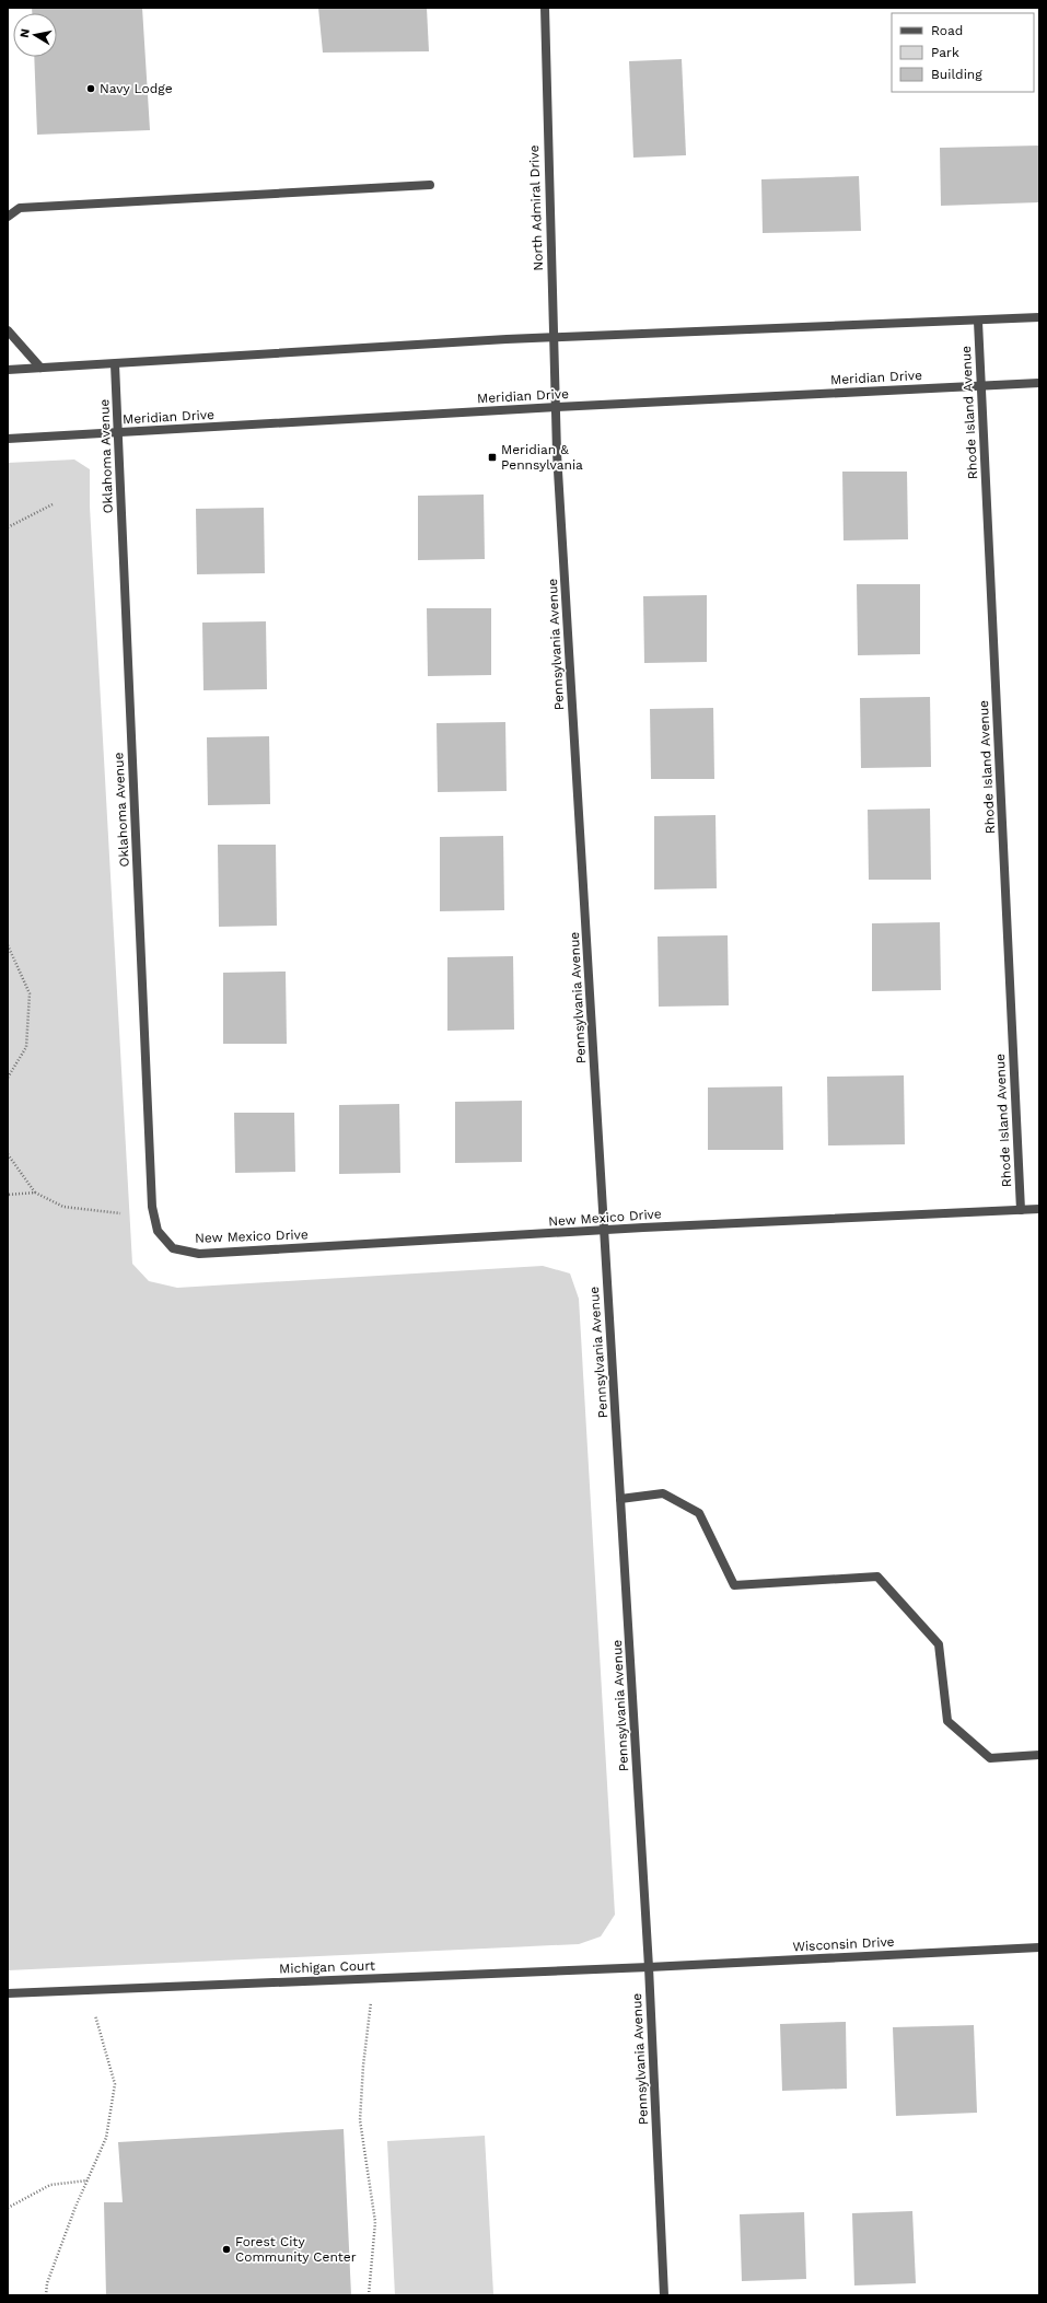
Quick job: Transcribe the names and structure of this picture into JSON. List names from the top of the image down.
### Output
{
  "streets": {
    "street": [
      "North Admiral Drive",
      "Meridian Drive",
      "Rhode Island Avenue",
      "Oklahoma Avenue",
      "Pennsylvania Avenue",
      "New Mexico Drive",
      "Wisconsin Drive",
      "Michigan Court"
    ]
  },
  "crossings": [
    ["North Admiral Drive", "Meridian Drive"],
    ["North Admiral Drive", "Pennsylvania Avenue"],
    ["Meridian Drive", "Rhode Island Avenue"],
    ["Meridian Drive", "Oklahoma Avenue"],
    ["Meridian Drive", "Pennsylvania Avenue"],
    ["Rhode Island Avenue", "New Mexico Drive"],
    ["Oklahoma Avenue", "New Mexico Drive"],
    ["Pennsylvania Avenue", "New Mexico Drive"],
    ["Pennsylvania Avenue", "Wisconsin Drive"],
    ["Pennsylvania Avenue", "Michigan Court"],
    ["Wisconsin Drive", "Michigan Court"]
  ],
  "places": {
    "other": ["Navy Lodge", "Forest City Community Center"],
    "transit": ["Meridian & Pennsylvania"]
  },
  "legend": ["Road", "Park", "Building"],
  "north": "left"
}
